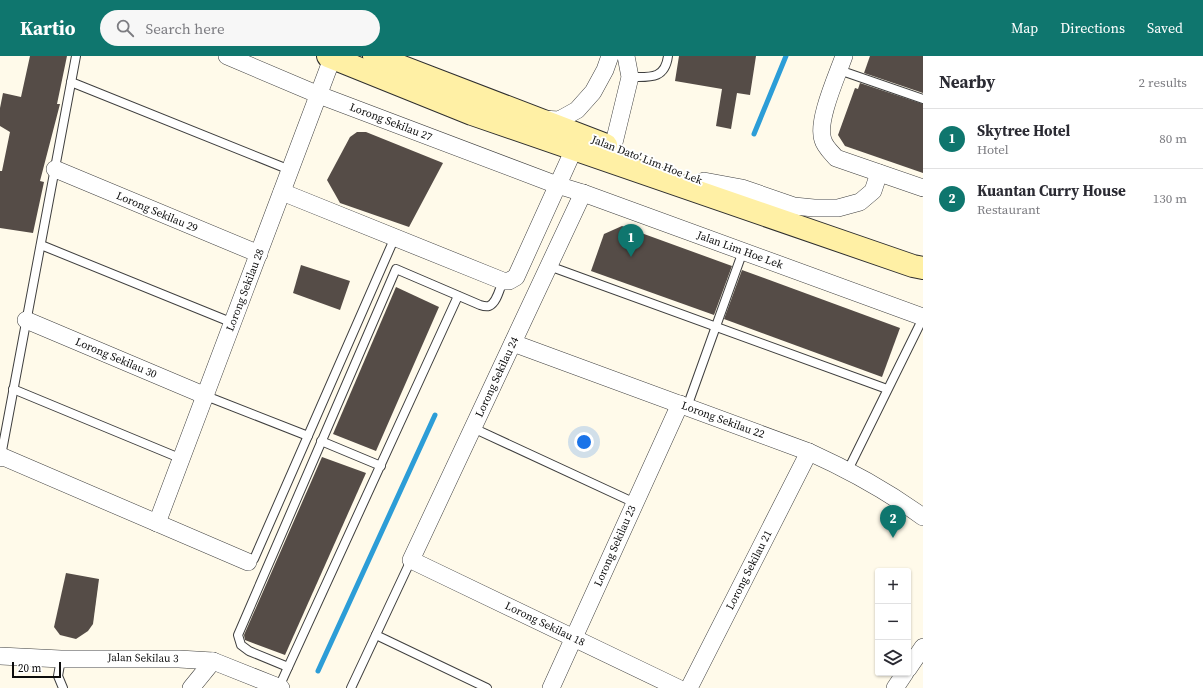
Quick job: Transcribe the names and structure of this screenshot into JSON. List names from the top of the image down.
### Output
{
  "streets": {
    "street": [
      "Lorong Sekilau 27",
      "Jalan Dato' Lim Hoe Lek",
      "Lorong Sekilau 29",
      "Jalan Lim Hoe Lek",
      "Lorong Sekilau 28",
      "Lorong Sekilau 30",
      "Lorong Sekilau 24",
      "Lorong Sekilau 22",
      "Lorong Sekilau 23",
      "Lorong Sekilau 21",
      "Lorong Sekilau 18",
      "Jalan Sekilau 3"
    ]
  },
  "crossings": [
    ["Lorong Sekilau 27", "Jalan Lim Hoe Lek"],
    ["Lorong Sekilau 27", "Lorong Sekilau 28"],
    ["Lorong Sekilau 29", "Lorong Sekilau 28"],
    ["Jalan Lim Hoe Lek", "Lorong Sekilau 24"],
    ["Lorong Sekilau 28", "Lorong Sekilau 30"],
    ["Lorong Sekilau 24", "Lorong Sekilau 22"],
    ["Lorong Sekilau 24", "Lorong Sekilau 18"],
    ["Lorong Sekilau 22", "Lorong Sekilau 23"],
    ["Lorong Sekilau 22", "Lorong Sekilau 21"],
    ["Lorong Sekilau 23", "Lorong Sekilau 18"]
  ],
  "scale_bar": "20 m",
  "page": {
    "header": "Kartio",
    "search": "Search here",
    "nav": ["Map", "Directions", "Saved"],
    "heading": ["Nearby", "2 results"],
    "list": [
      {
        "mark": "1",
        "name": "Skytree Hotel",
        "note": "Hotel",
        "value": "80 m"
      },
      {
        "mark": "2",
        "name": "Kuantan Curry House",
        "note": "Restaurant",
        "value": "130 m"
      }
    ],
    "pins": ["1", "2"],
    "map_buttons": ["+", "−"],
    "scale": "20 m"
  }
}
